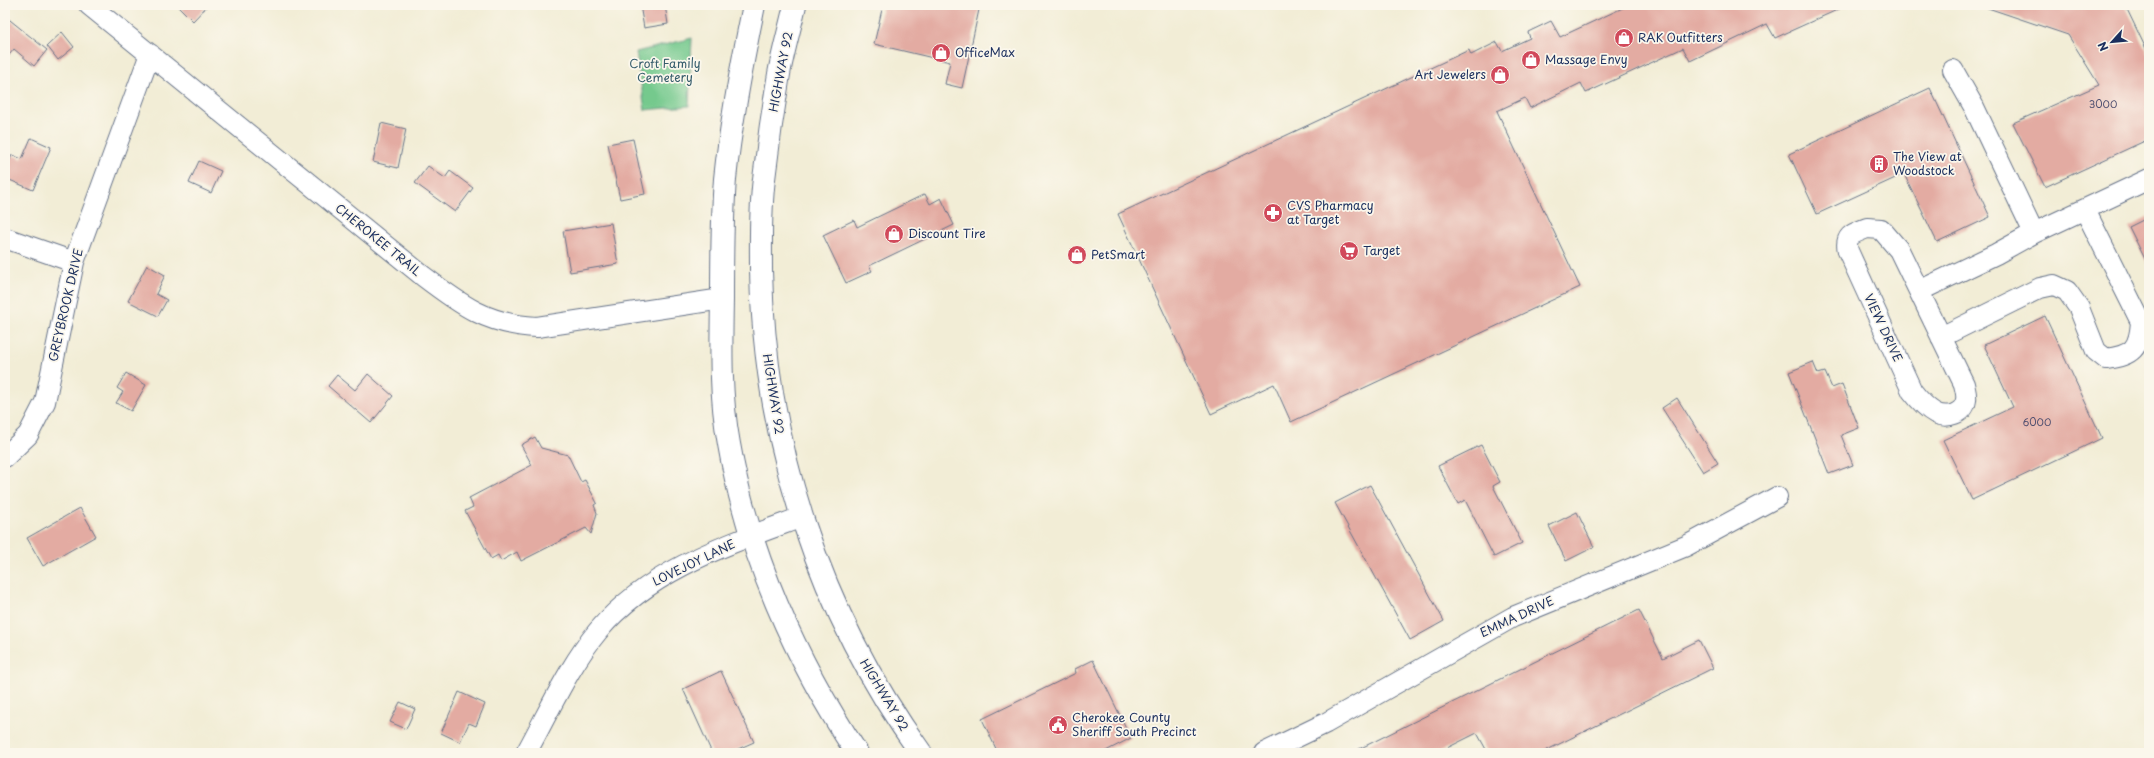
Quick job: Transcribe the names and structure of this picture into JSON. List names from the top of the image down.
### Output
{
  "streets": {
    "main road": ["HIGHWAY 92"],
    "street": [
      "CHEROKEE TRAIL",
      "GREYBROOK DRIVE",
      "VIEW DRIVE",
      "LOVEJOY LANE",
      "EMMA DRIVE"
    ]
  },
  "crossings": [
    ["HIGHWAY 92", "LOVEJOY LANE"],
    ["CHEROKEE TRAIL", "GREYBROOK DRIVE"]
  ],
  "parks": ["Croft Family Cemetery"],
  "places": {
    "shop": [
      "RAK Outfitters",
      "OfficeMax",
      "Massage Envy",
      "Art Jewelers",
      "Discount Tire",
      "PetSmart"
    ],
    "building": ["The View at Woodstock"],
    "pharmacy": ["CVS Pharmacy at Target"],
    "supermarket": ["Target"],
    "public building": ["Cherokee County Sheriff South Precinct"]
  },
  "house_numbers": ["3000", "6000"],
  "north": "bottom left"
}
